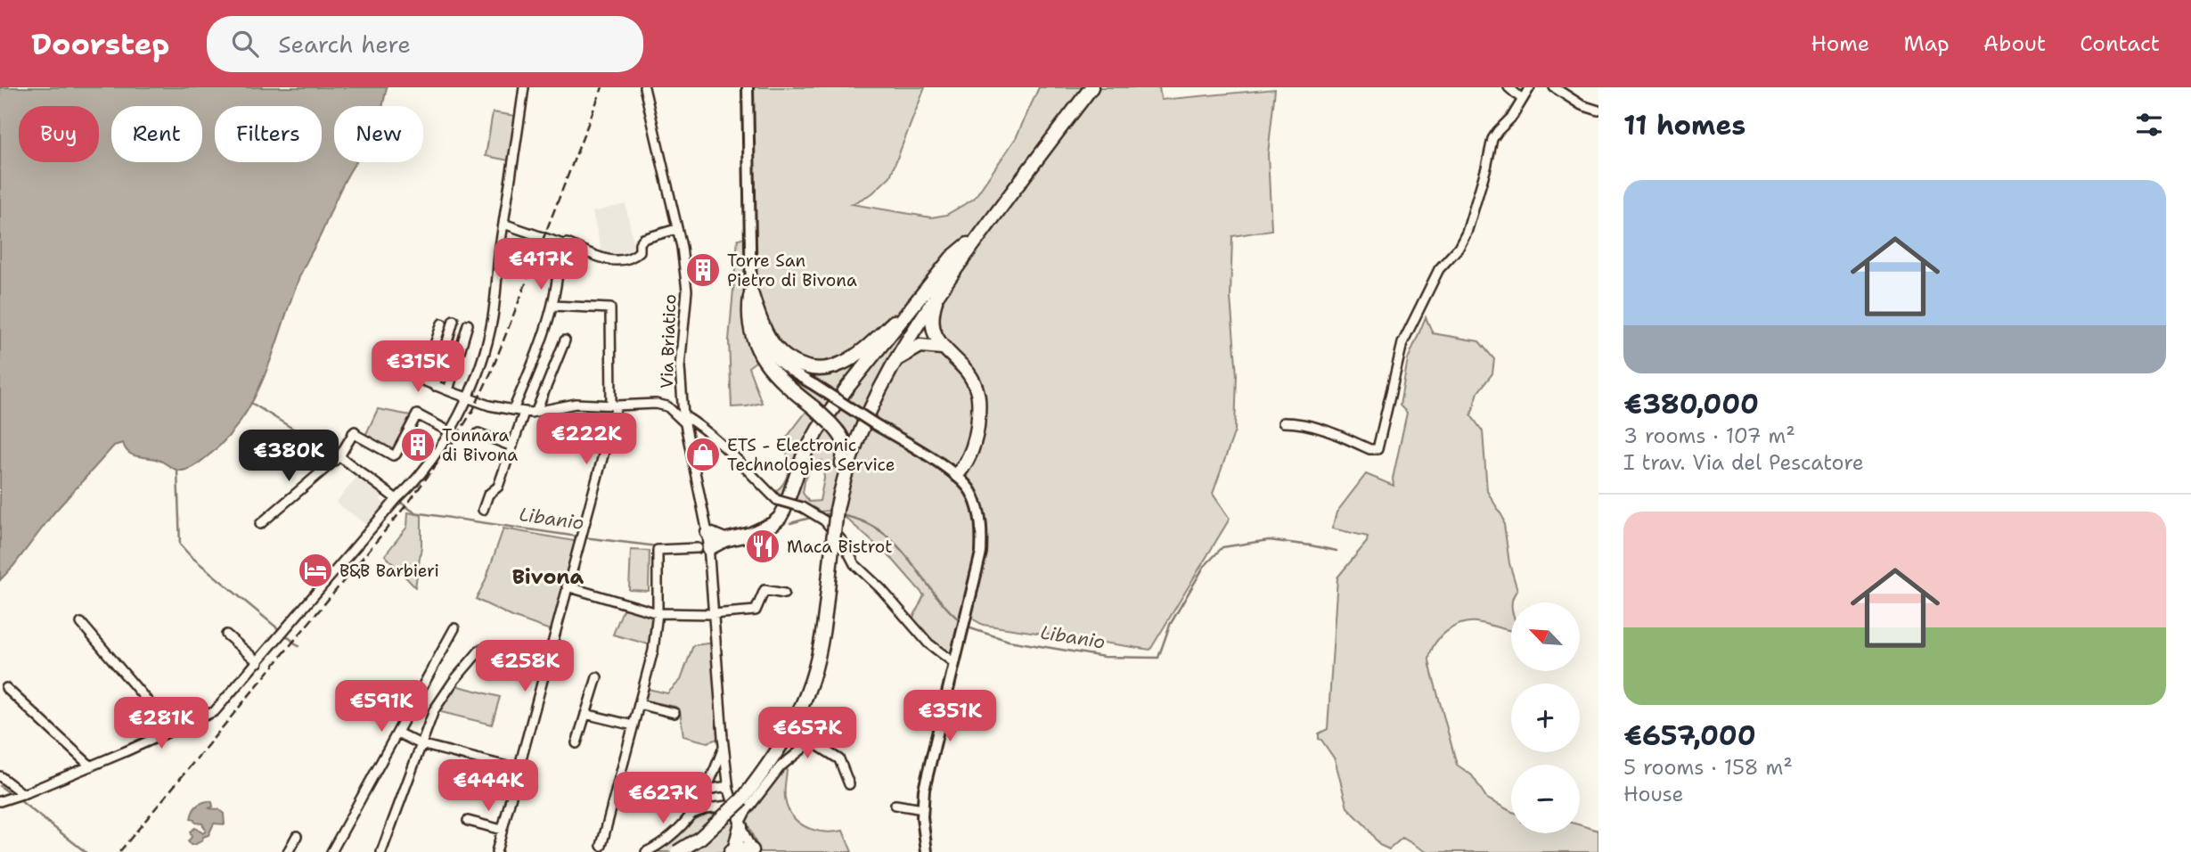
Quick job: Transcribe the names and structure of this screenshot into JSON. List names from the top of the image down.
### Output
{
  "streets": {
    "street": ["Via Briatico"]
  },
  "districts": ["Bivona"],
  "water": ["Libanio"],
  "places": {
    "building": ["Torre San Pietro di Bivona", "Tonnara di Bivona"],
    "shop": ["ETS - Electronic Technologies Service"],
    "restaurant": ["Maca Bistrot"],
    "hotel": ["B&B Barbieri"]
  },
  "north": "top left",
  "page": {
    "header": "Doorstep",
    "search": "Search here",
    "nav": [
      "Home",
      "Map",
      "About",
      "Contact"
    ],
    "heading": "11 homes",
    "chip": [
      "Buy",
      "Rent",
      "Filters",
      "New"
    ],
    "list": [
      {
        "name": "€380,000",
        "note": "3 rooms · 107 m² · I trav. Via del Pescatore"
      },
      {
        "name": "€657,000",
        "note": "5 rooms · 158 m² · House"
      }
    ],
    "price": [
      "€417K",
      "€315K",
      "€222K",
      "€380K",
      "€258K",
      "€591K",
      "€351K",
      "€281K",
      "€657K",
      "€444K",
      "€627K"
    ],
    "map_buttons": ["+", "−"]
  }
}
